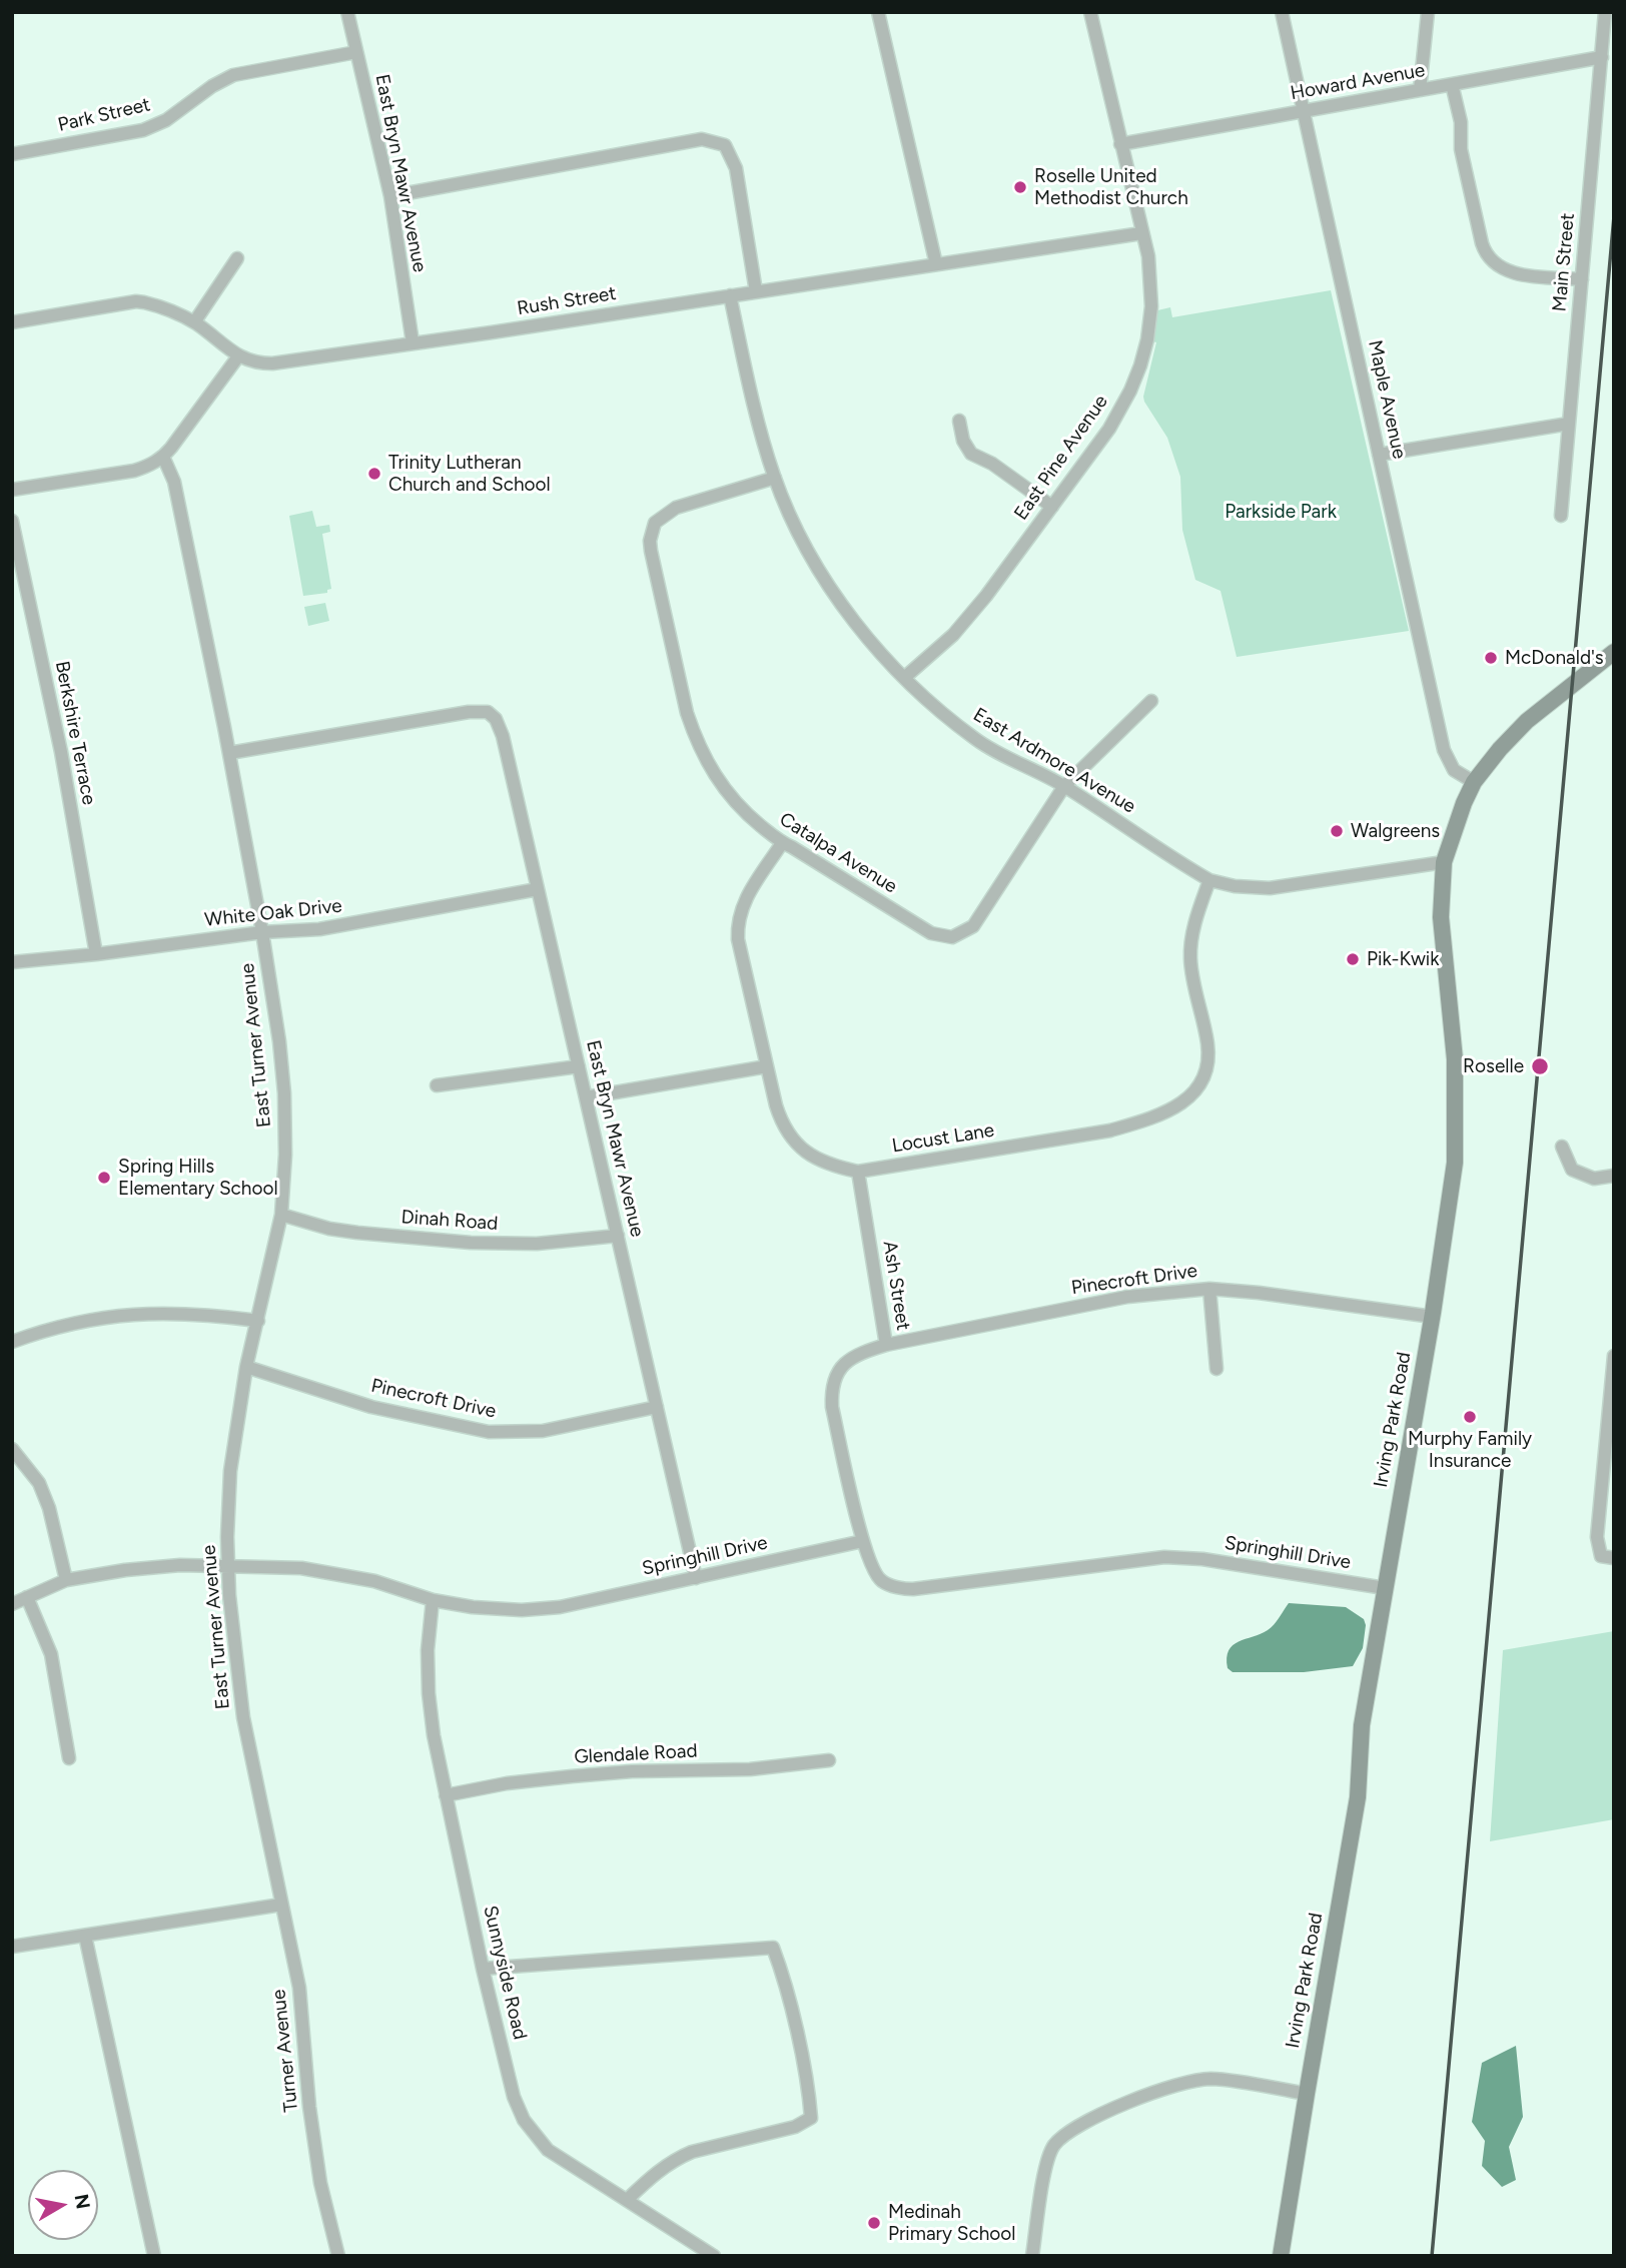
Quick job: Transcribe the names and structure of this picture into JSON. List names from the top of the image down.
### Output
{
  "streets": {
    "main road": ["Irving Park Road"],
    "street": [
      "Howard Avenue",
      "Park Street",
      "East Bryn Mawr Avenue",
      "Main Street",
      "Rush Street",
      "Maple Avenue",
      "East Pine Avenue",
      "Berkshire Terrace",
      "East Ardmore Avenue",
      "Catalpa Avenue",
      "White Oak Drive",
      "East Turner Avenue",
      "Locust Lane",
      "Dinah Road",
      "Pinecroft Drive",
      "Ash Street",
      "Springhill Drive",
      "Glendale Road",
      "Sunnyside Road",
      "Turner Avenue"
    ]
  },
  "crossings": [
    ["Howard Avenue", "Main Street"],
    ["Howard Avenue", "Maple Avenue"],
    ["Howard Avenue", "East Pine Avenue"],
    ["Park Street", "East Bryn Mawr Avenue"],
    ["East Bryn Mawr Avenue", "Rush Street"],
    ["East Bryn Mawr Avenue", "White Oak Drive"],
    ["East Bryn Mawr Avenue", "East Turner Avenue"],
    ["East Bryn Mawr Avenue", "Dinah Road"],
    ["East Bryn Mawr Avenue", "Pinecroft Drive"],
    ["East Bryn Mawr Avenue", "Springhill Drive"],
    ["Rush Street", "East Pine Avenue"],
    ["Rush Street", "East Ardmore Avenue"],
    ["Maple Avenue", "Irving Park Road"],
    ["East Pine Avenue", "East Ardmore Avenue"],
    ["Berkshire Terrace", "White Oak Drive"],
    ["East Ardmore Avenue", "Catalpa Avenue"],
    ["East Ardmore Avenue", "Locust Lane"],
    ["East Ardmore Avenue", "Irving Park Road"],
    ["Catalpa Avenue", "Locust Lane"],
    ["White Oak Drive", "East Turner Avenue"],
    ["East Turner Avenue", "Dinah Road"],
    ["East Turner Avenue", "Pinecroft Drive"],
    ["East Turner Avenue", "Springhill Drive"],
    ["East Turner Avenue", "Turner Avenue"],
    ["Locust Lane", "Ash Street"],
    ["Pinecroft Drive", "Ash Street"],
    ["Pinecroft Drive", "Irving Park Road"],
    ["Ash Street", "Springhill Drive"],
    ["Irving Park Road", "Springhill Drive"],
    ["Springhill Drive", "Sunnyside Road"],
    ["Glendale Road", "Sunnyside Road"]
  ],
  "parks": ["Parkside Park"],
  "places": [
    "Roselle United Methodist Church",
    "Trinity Lutheran Church and School",
    "McDonald's",
    "Walgreens",
    "Pik-Kwik",
    "Roselle",
    "Spring Hills Elementary School",
    "Murphy Family Insurance",
    "Medinah Primary School"
  ],
  "north": "right"
}
